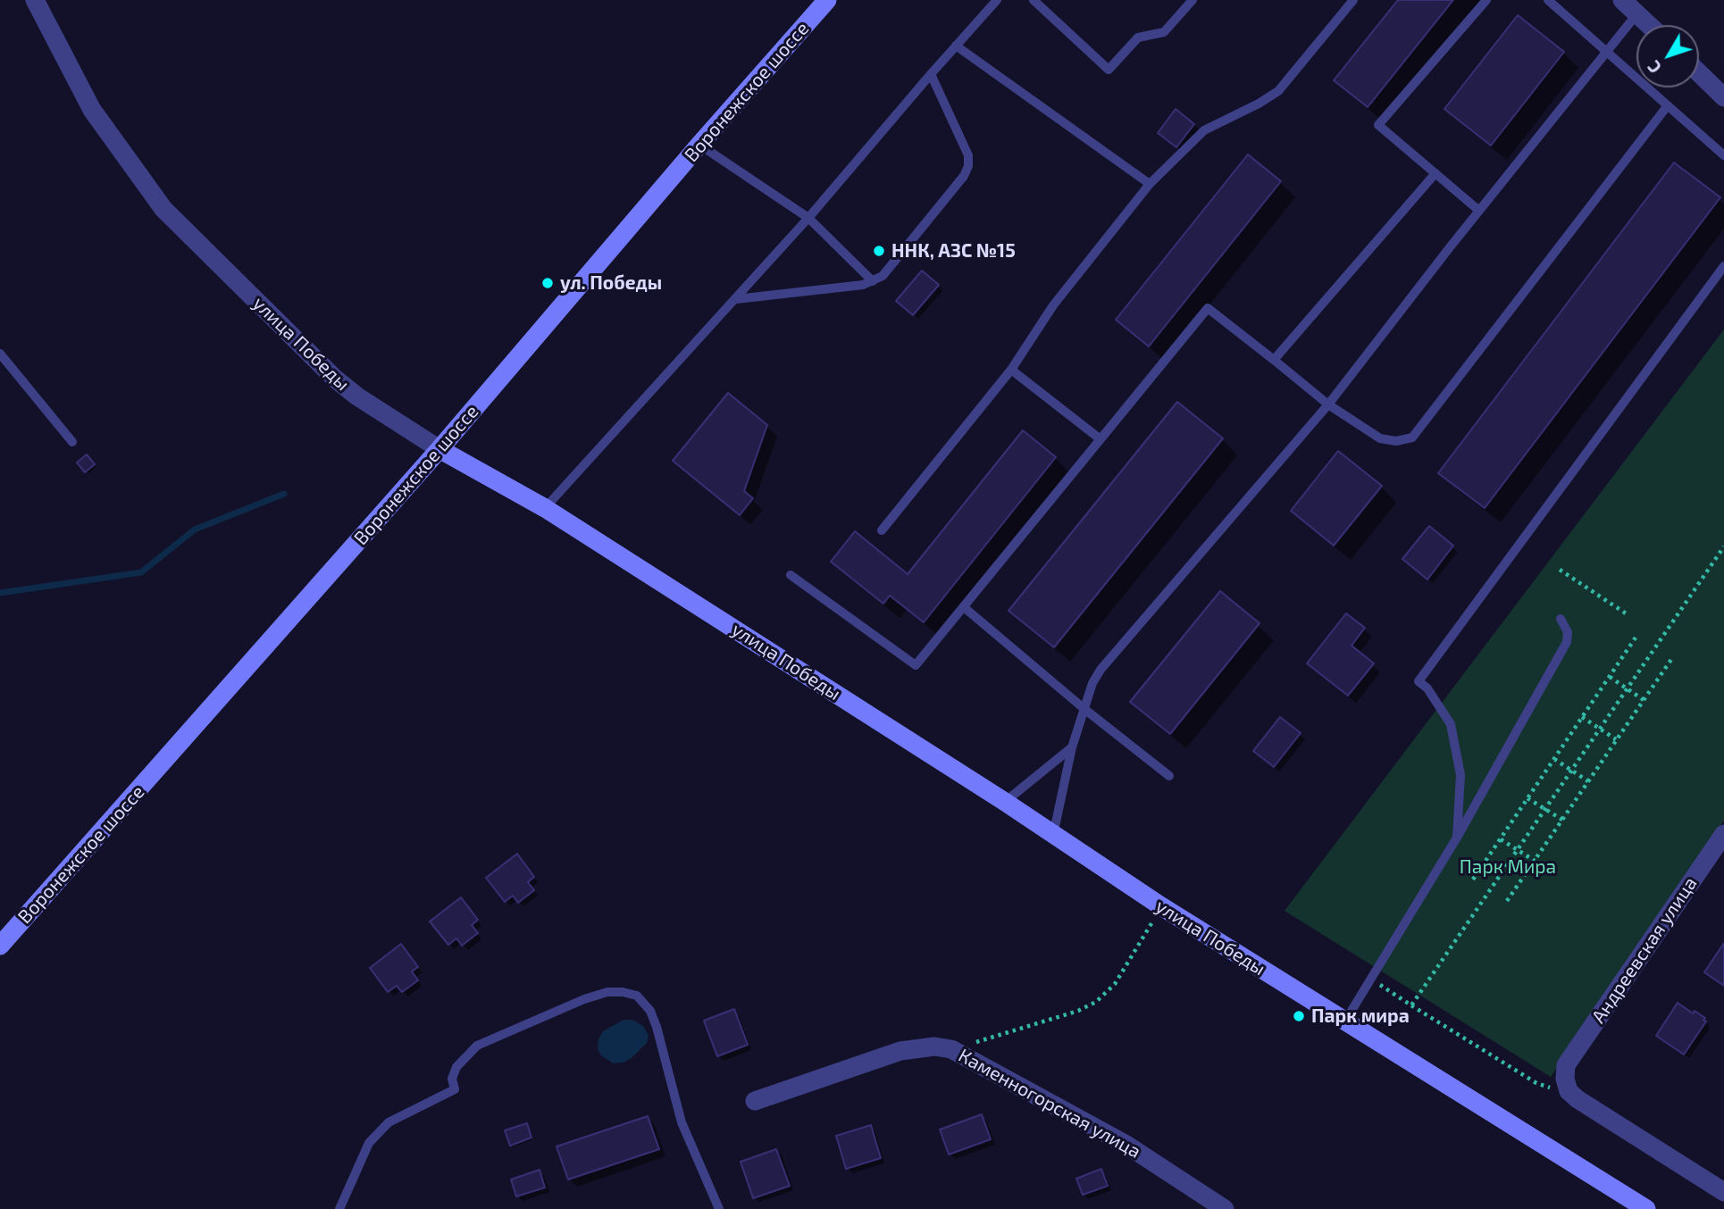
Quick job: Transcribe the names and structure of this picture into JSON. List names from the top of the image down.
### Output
{
  "streets": {
    "street": [
      "Воронежское шоссе",
      "улица Победы",
      "Андреевская улица",
      "Каменногорская улица"
    ]
  },
  "crossings": [
    ["Воронежское шоссе", "улица Победы"]
  ],
  "parks": ["Парк Мира"],
  "places": ["ННК, АЗС №15", "ул. Победы", "Парк мира"],
  "north": "bottom left"
}
